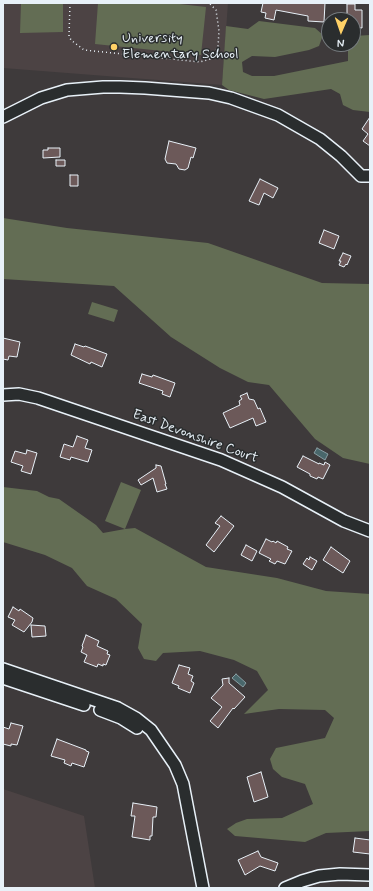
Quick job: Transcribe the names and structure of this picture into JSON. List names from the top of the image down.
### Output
{
  "streets": {
    "street": ["East Devonshire Court"]
  },
  "places": ["University Elementary School"],
  "north": "bottom"
}
